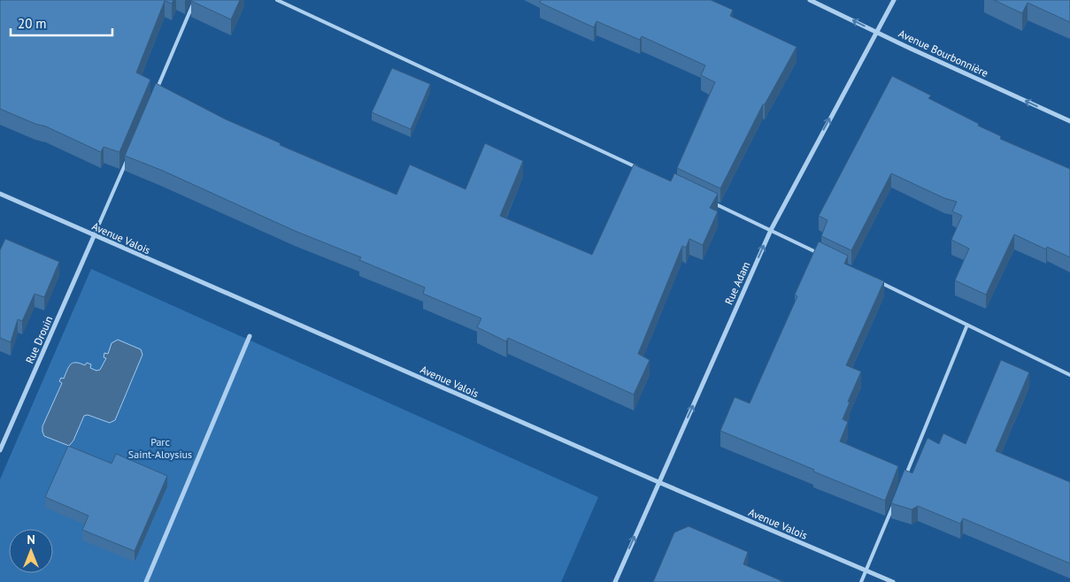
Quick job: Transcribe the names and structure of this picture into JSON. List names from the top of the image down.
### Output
{
  "streets": {
    "street": [
      "Avenue Bourbonnière",
      "Avenue Valois",
      "Rue Adam",
      "Rue Drouin"
    ]
  },
  "crossings": [
    ["Avenue Bourbonnière", "Rue Adam"],
    ["Avenue Valois", "Rue Adam"],
    ["Avenue Valois", "Rue Drouin"]
  ],
  "one_way": ["Avenue Bourbonnière", "Rue Adam"],
  "parks": ["Parc Saint-Aloysius"],
  "scale_bar": "20 m",
  "north": "top"
}
